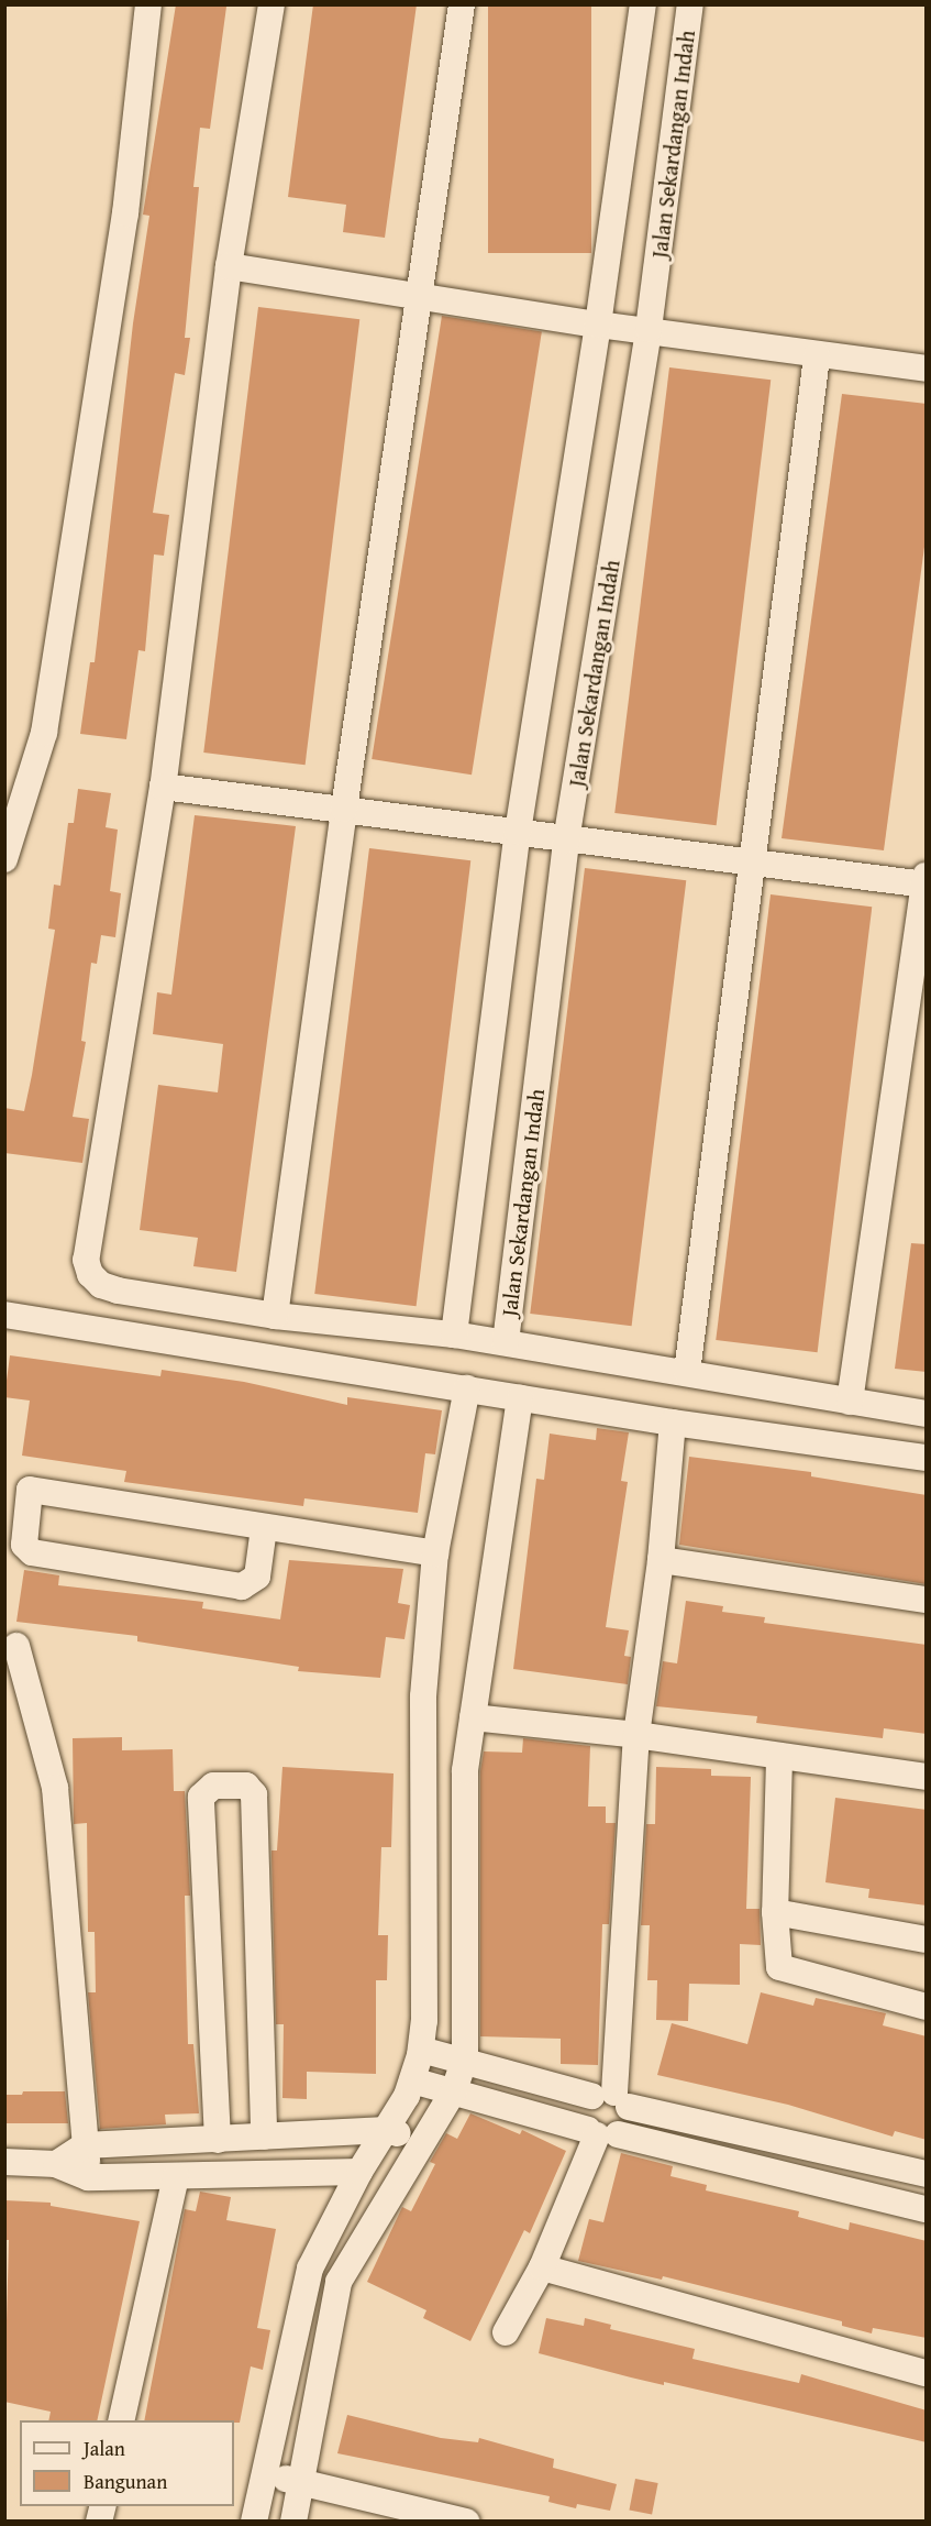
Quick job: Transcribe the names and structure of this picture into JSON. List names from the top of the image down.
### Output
{
  "streets": {
    "street": ["Jalan Sekardangan Indah"]
  },
  "legend": ["Jalan", "Bangunan"]
}
